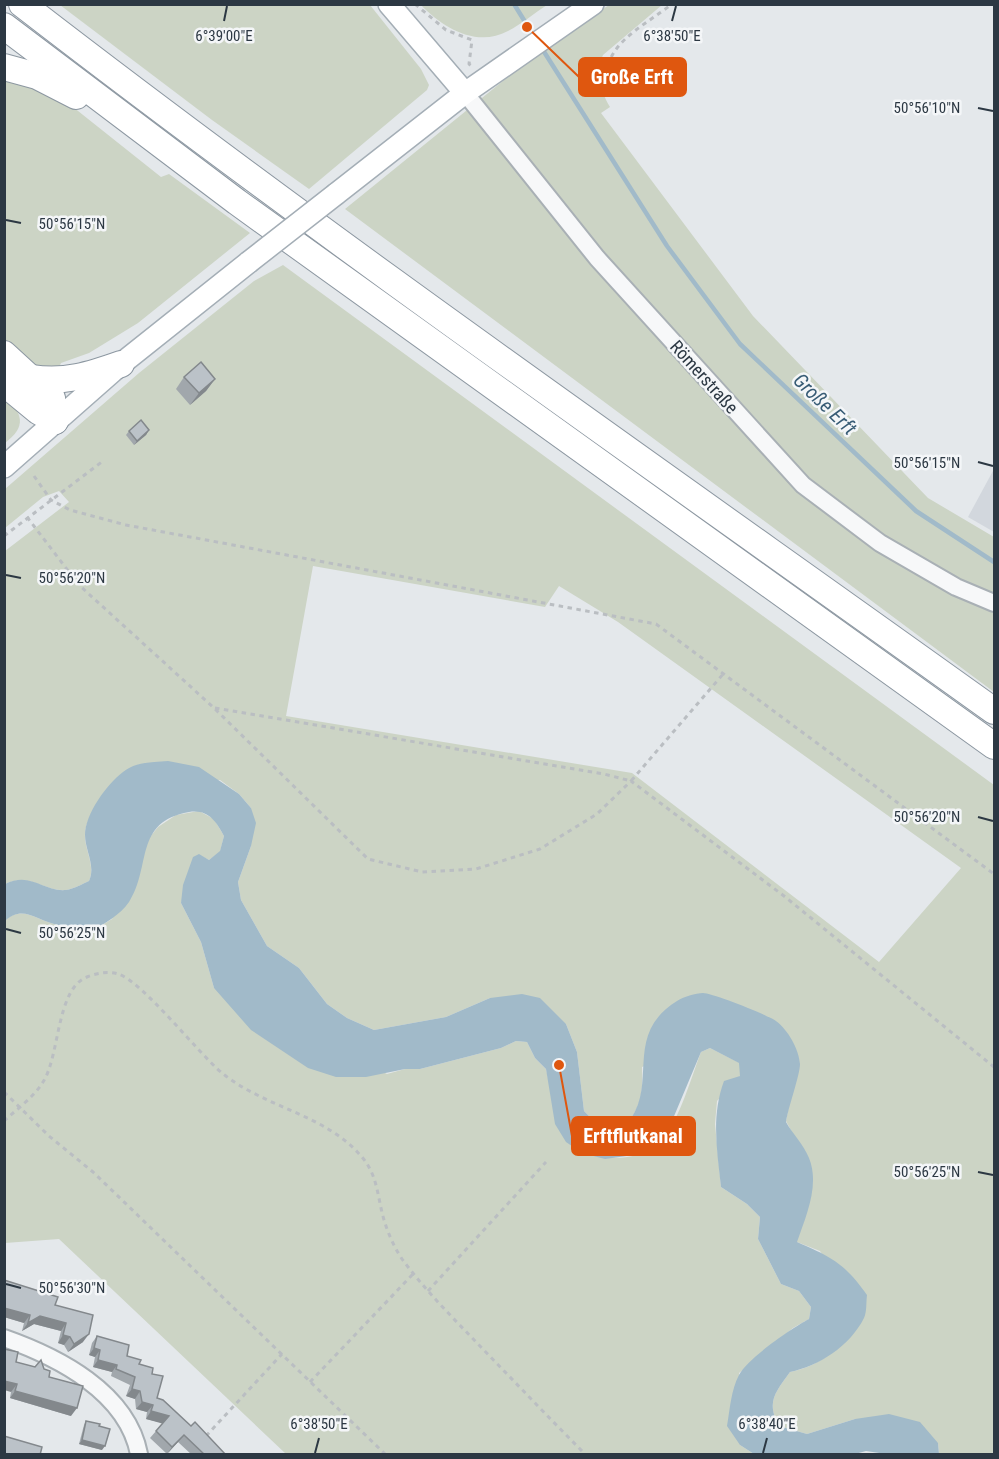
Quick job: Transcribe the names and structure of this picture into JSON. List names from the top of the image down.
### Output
{
  "streets": {
    "street": ["Römerstraße"]
  },
  "water": ["Große Erft"],
  "places": ["Große Erft", "Erftflutkanal"],
  "coordinates": [
    "6°39'00\"E",
    "6°38'50\"E",
    "50°56'10\"N",
    "50°56'15\"N",
    "50°56'20\"N",
    "50°56'25\"N",
    "50°56'30\"N",
    "6°38'40\"E"
  ]
}
